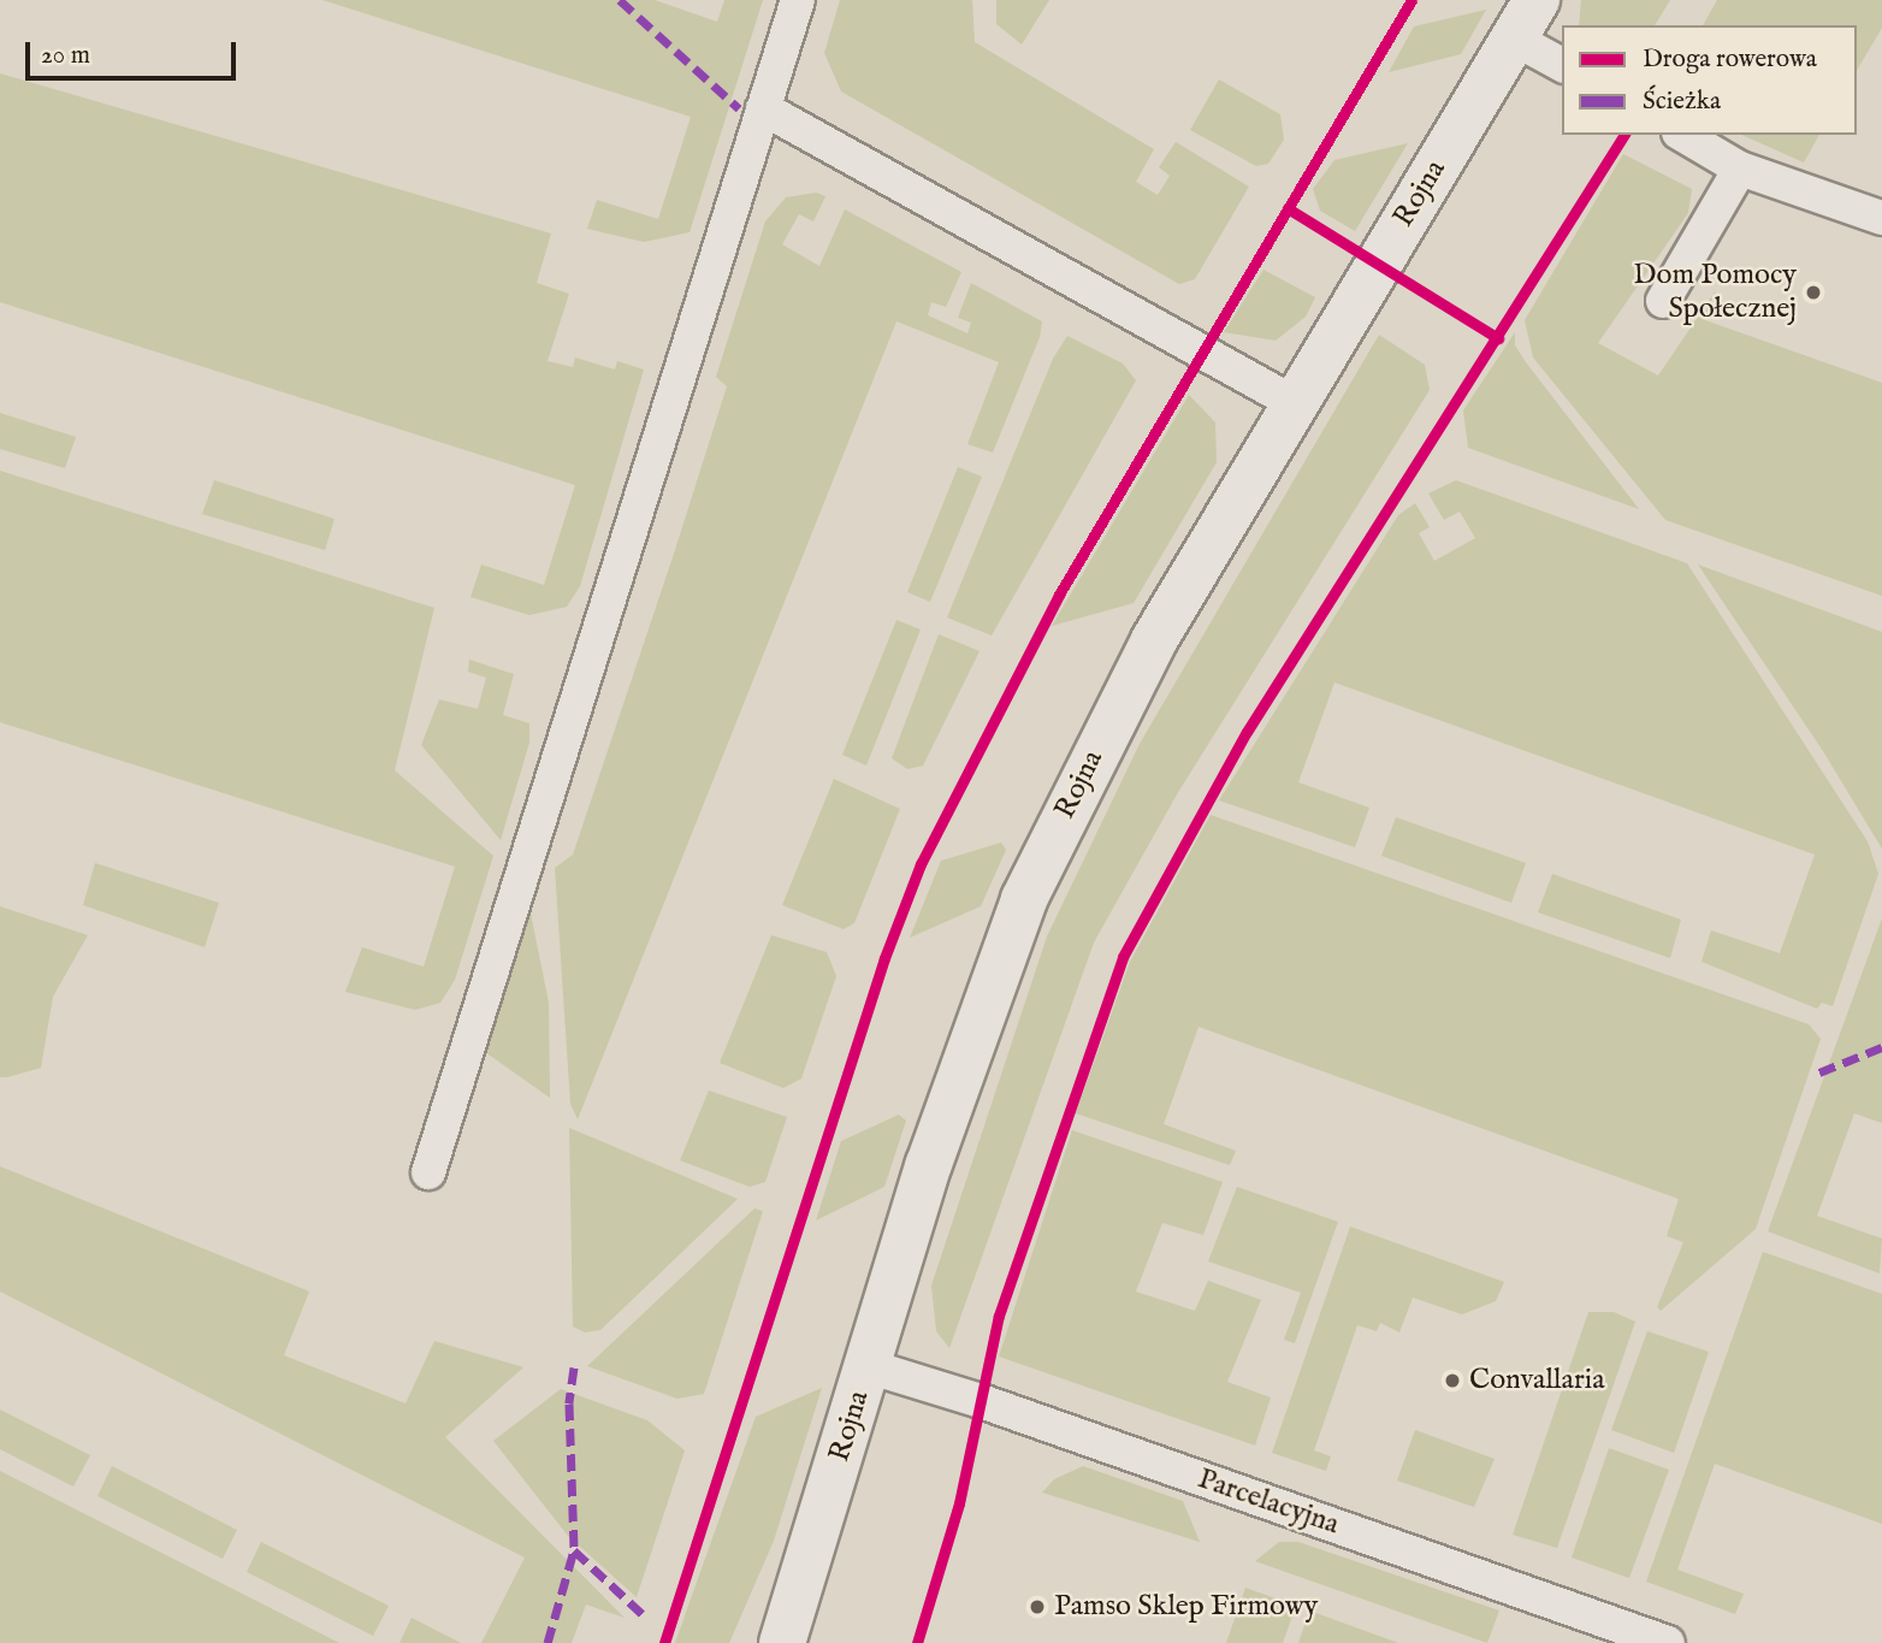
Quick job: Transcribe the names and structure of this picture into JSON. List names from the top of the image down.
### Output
{
  "streets": {
    "street": ["Rojna"],
    "lane": ["Parcelacyjna"]
  },
  "crossings": [
    ["Rojna", "Parcelacyjna"]
  ],
  "places": ["Dom Pomocy Społecznej", "Convallaria", "Pamso Sklep Firmowy"],
  "legend": ["Droga rowerowa", "Ścieżka"],
  "scale_bar": "20 m"
}
